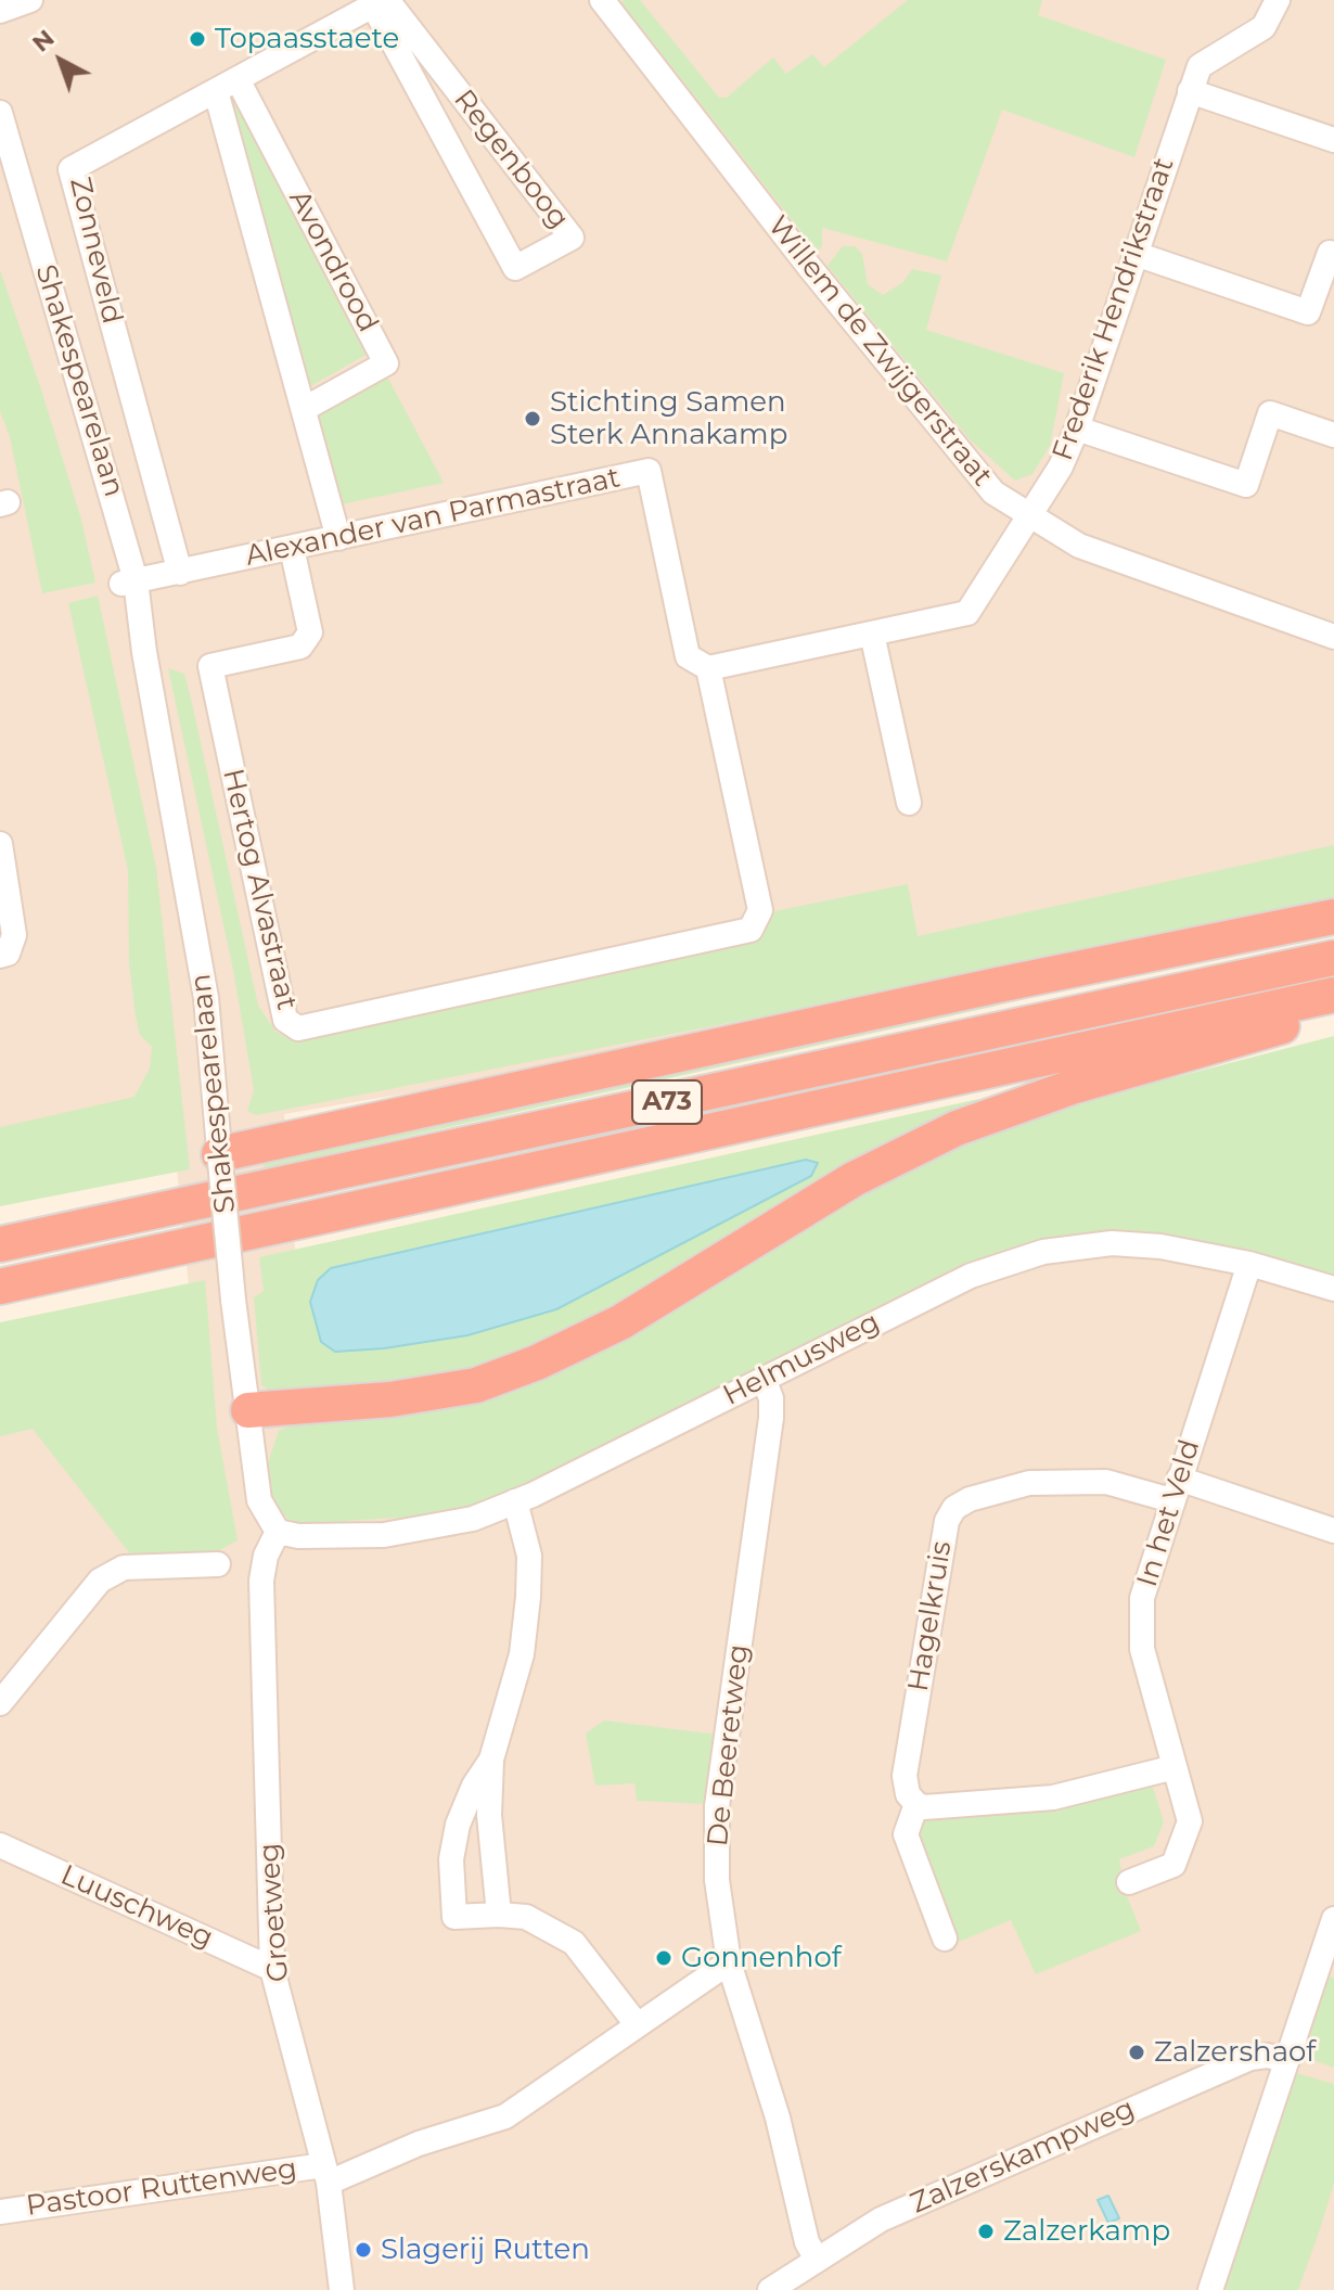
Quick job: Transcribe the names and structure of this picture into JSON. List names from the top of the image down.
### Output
{
  "streets": {
    "highway": ["A73"],
    "street": [
      "Regenboog",
      "Zonneveld",
      "Avondrood",
      "Frederik Hendrikstraat",
      "Willem de Zwijgerstraat",
      "Shakespearelaan",
      "Alexander van Parmastraat",
      "Hertog Alvastraat",
      "Helmusweg",
      "In het Veld",
      "Hagelkruis",
      "De Beeretweg",
      "Luuschweg",
      "Groetweg",
      "Zalzerskampweg",
      "Pastoor Ruttenweg"
    ]
  },
  "crossings": [
    ["Regenboog", "Zonneveld"],
    ["Zonneveld", "Avondrood"],
    ["Zonneveld", "Alexander van Parmastraat"],
    ["Avondrood", "Alexander van Parmastraat"],
    ["Frederik Hendrikstraat", "Willem de Zwijgerstraat"],
    ["Frederik Hendrikstraat", "Alexander van Parmastraat"],
    ["Shakespearelaan", "Alexander van Parmastraat"],
    ["Shakespearelaan", "A73"],
    ["Shakespearelaan", "Helmusweg"],
    ["Shakespearelaan", "Groetweg"],
    ["Alexander van Parmastraat", "Hertog Alvastraat"],
    ["Helmusweg", "In het Veld"],
    ["Helmusweg", "De Beeretweg"],
    ["Helmusweg", "Groetweg"],
    ["In het Veld", "Hagelkruis"],
    ["De Beeretweg", "Zalzerskampweg"],
    ["De Beeretweg", "Pastoor Ruttenweg"],
    ["Luuschweg", "Groetweg"],
    ["Groetweg", "Pastoor Ruttenweg"]
  ],
  "places": [
    "Topaasstaete",
    "Stichting Samen Sterk Annakamp",
    "Gonnenhof",
    "Zalzershaof",
    "Zalzerkamp",
    "Slagerij Rutten"
  ],
  "north": "top left"
}
